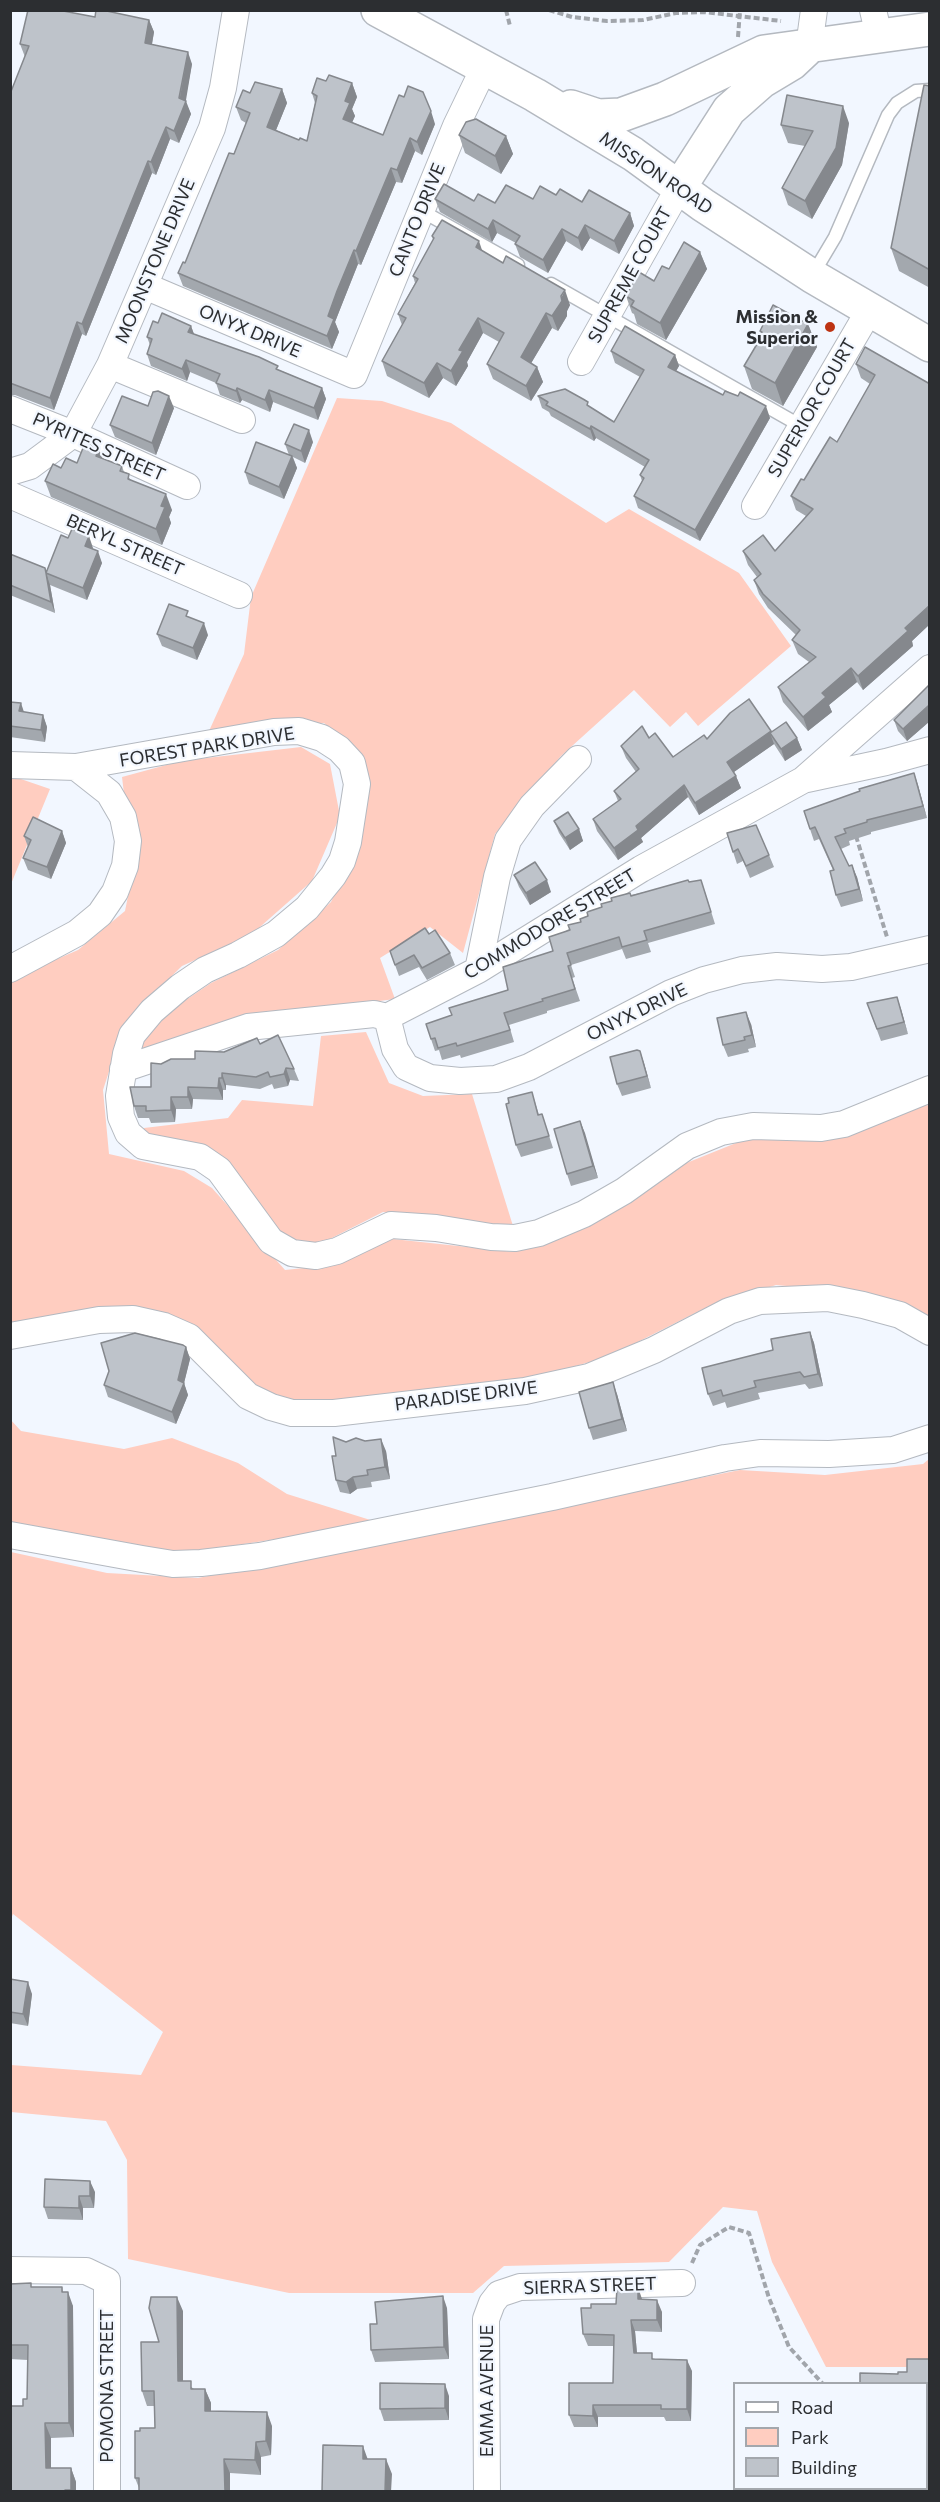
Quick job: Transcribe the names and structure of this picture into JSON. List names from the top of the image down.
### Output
{
  "streets": {
    "main road": ["MISSION ROAD"],
    "street": [
      "CANTO DRIVE",
      "MOONSTONE DRIVE",
      "SUPREME COURT",
      "ONYX DRIVE",
      "SUPERIOR COURT",
      "PYRITES STREET",
      "BERYL STREET",
      "FOREST PARK DRIVE",
      "COMMODORE STREET",
      "PARADISE DRIVE",
      "SIERRA STREET",
      "POMONA STREET",
      "EMMA AVENUE"
    ]
  },
  "crossings": [
    ["MISSION ROAD", "CANTO DRIVE"],
    ["MISSION ROAD", "SUPREME COURT"],
    ["MISSION ROAD", "SUPERIOR COURT"],
    ["CANTO DRIVE", "ONYX DRIVE"],
    ["MOONSTONE DRIVE", "ONYX DRIVE"],
    ["MOONSTONE DRIVE", "PYRITES STREET"],
    ["ONYX DRIVE", "COMMODORE STREET"],
    ["SIERRA STREET", "EMMA AVENUE"]
  ],
  "places": ["Mission & Superior"],
  "legend": ["Road", "Park", "Building"]
}
